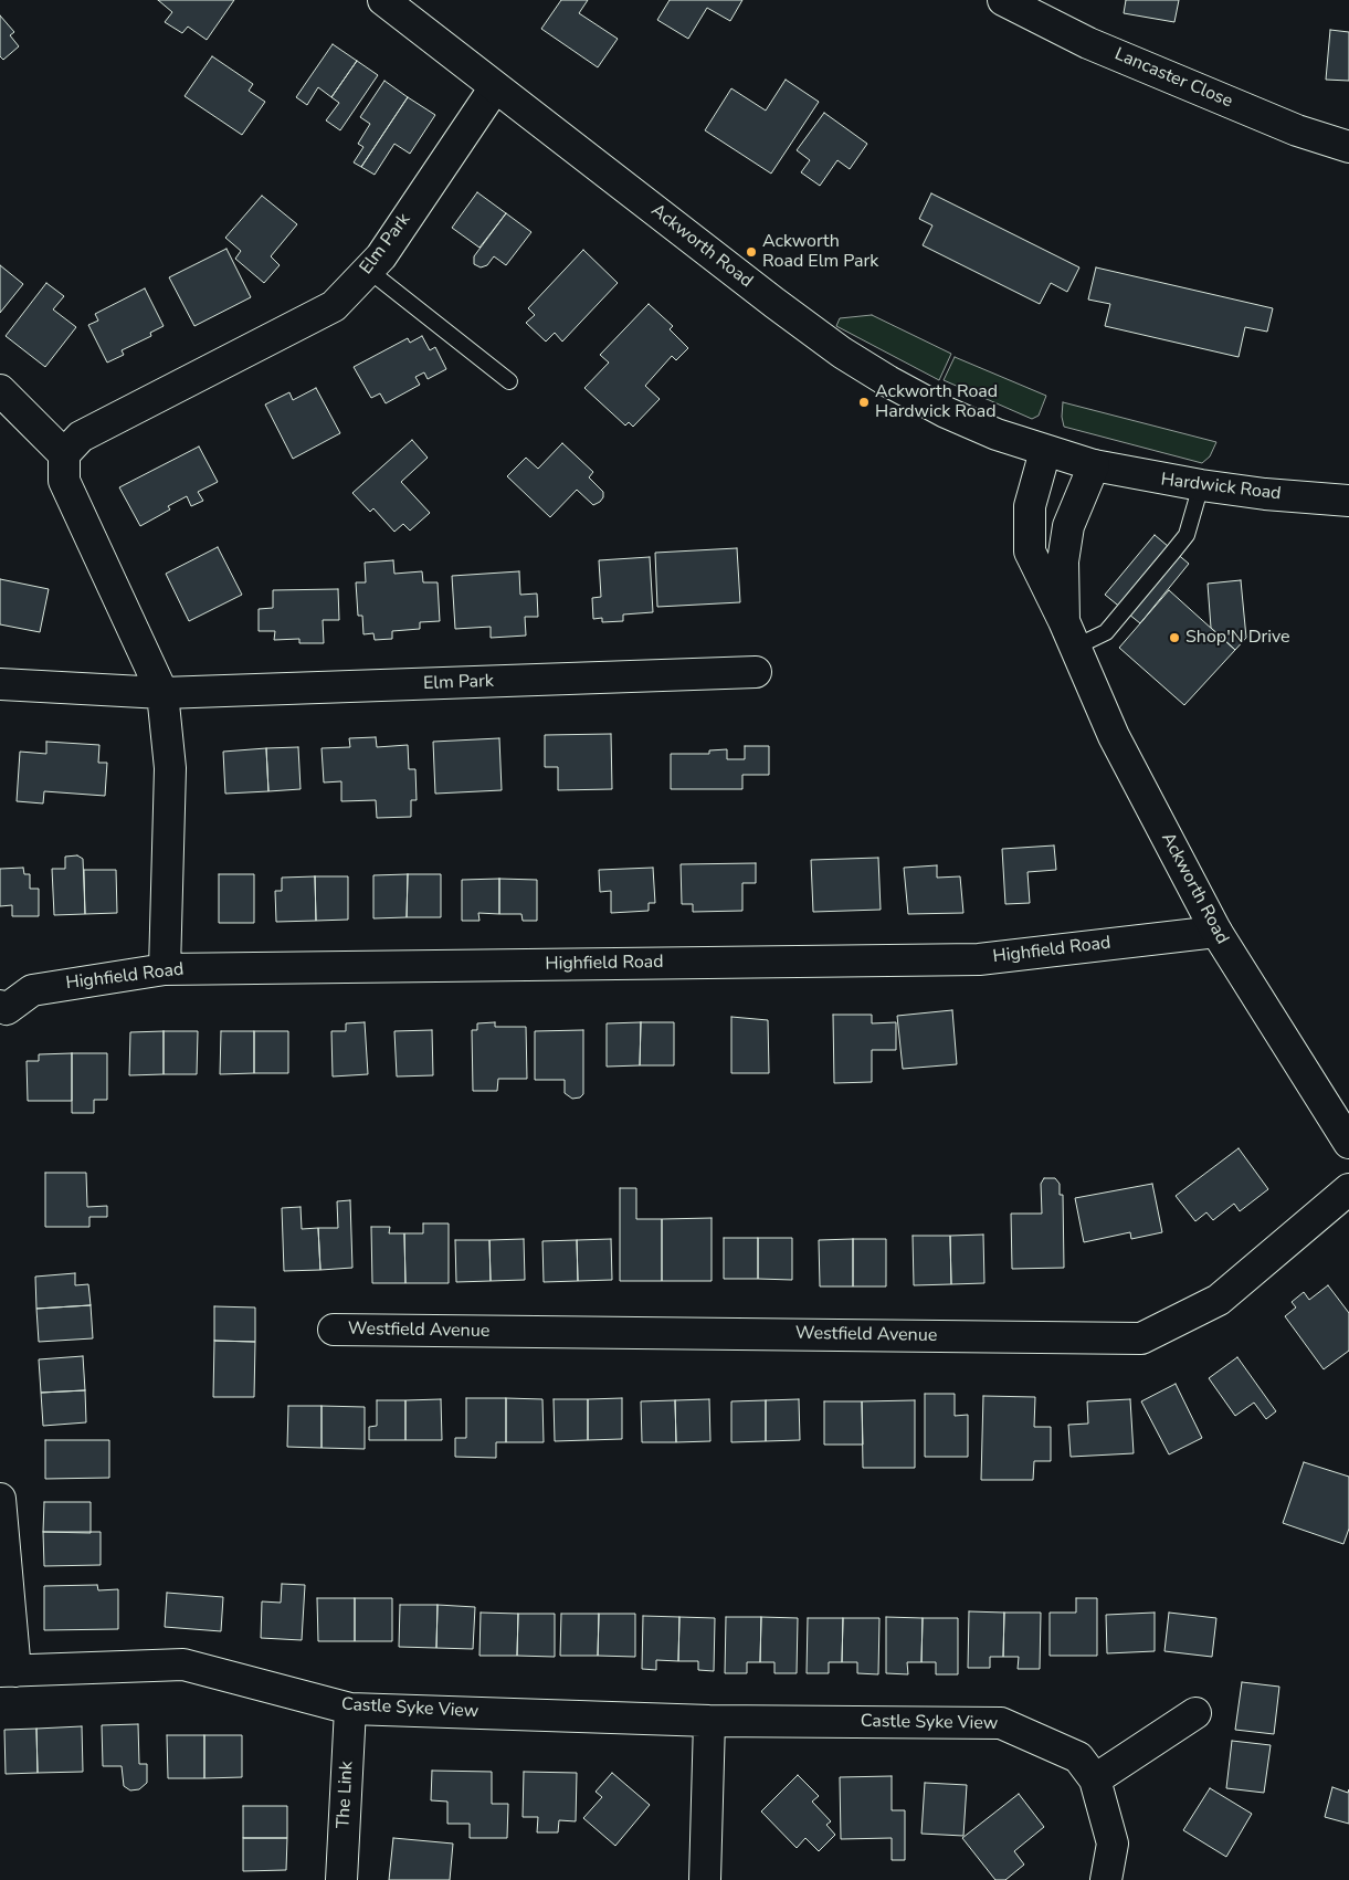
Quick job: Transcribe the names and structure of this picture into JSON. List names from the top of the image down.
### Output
{
  "streets": {
    "main road": [
      "Lancaster Close",
      "Elm Park",
      "Ackworth Road",
      "Hardwick Road",
      "Highfield Road",
      "Westfield Avenue",
      "Castle Syke View",
      "The Link"
    ]
  },
  "crossings": [
    ["Elm Park", "Ackworth Road"],
    ["Ackworth Road", "Hardwick Road"],
    ["Ackworth Road", "Highfield Road"],
    ["Castle Syke View", "The Link"]
  ],
  "places": ["Ackworth Road Elm Park", "Ackworth Road Hardwick Road", "Shop'N Drive"]
}
